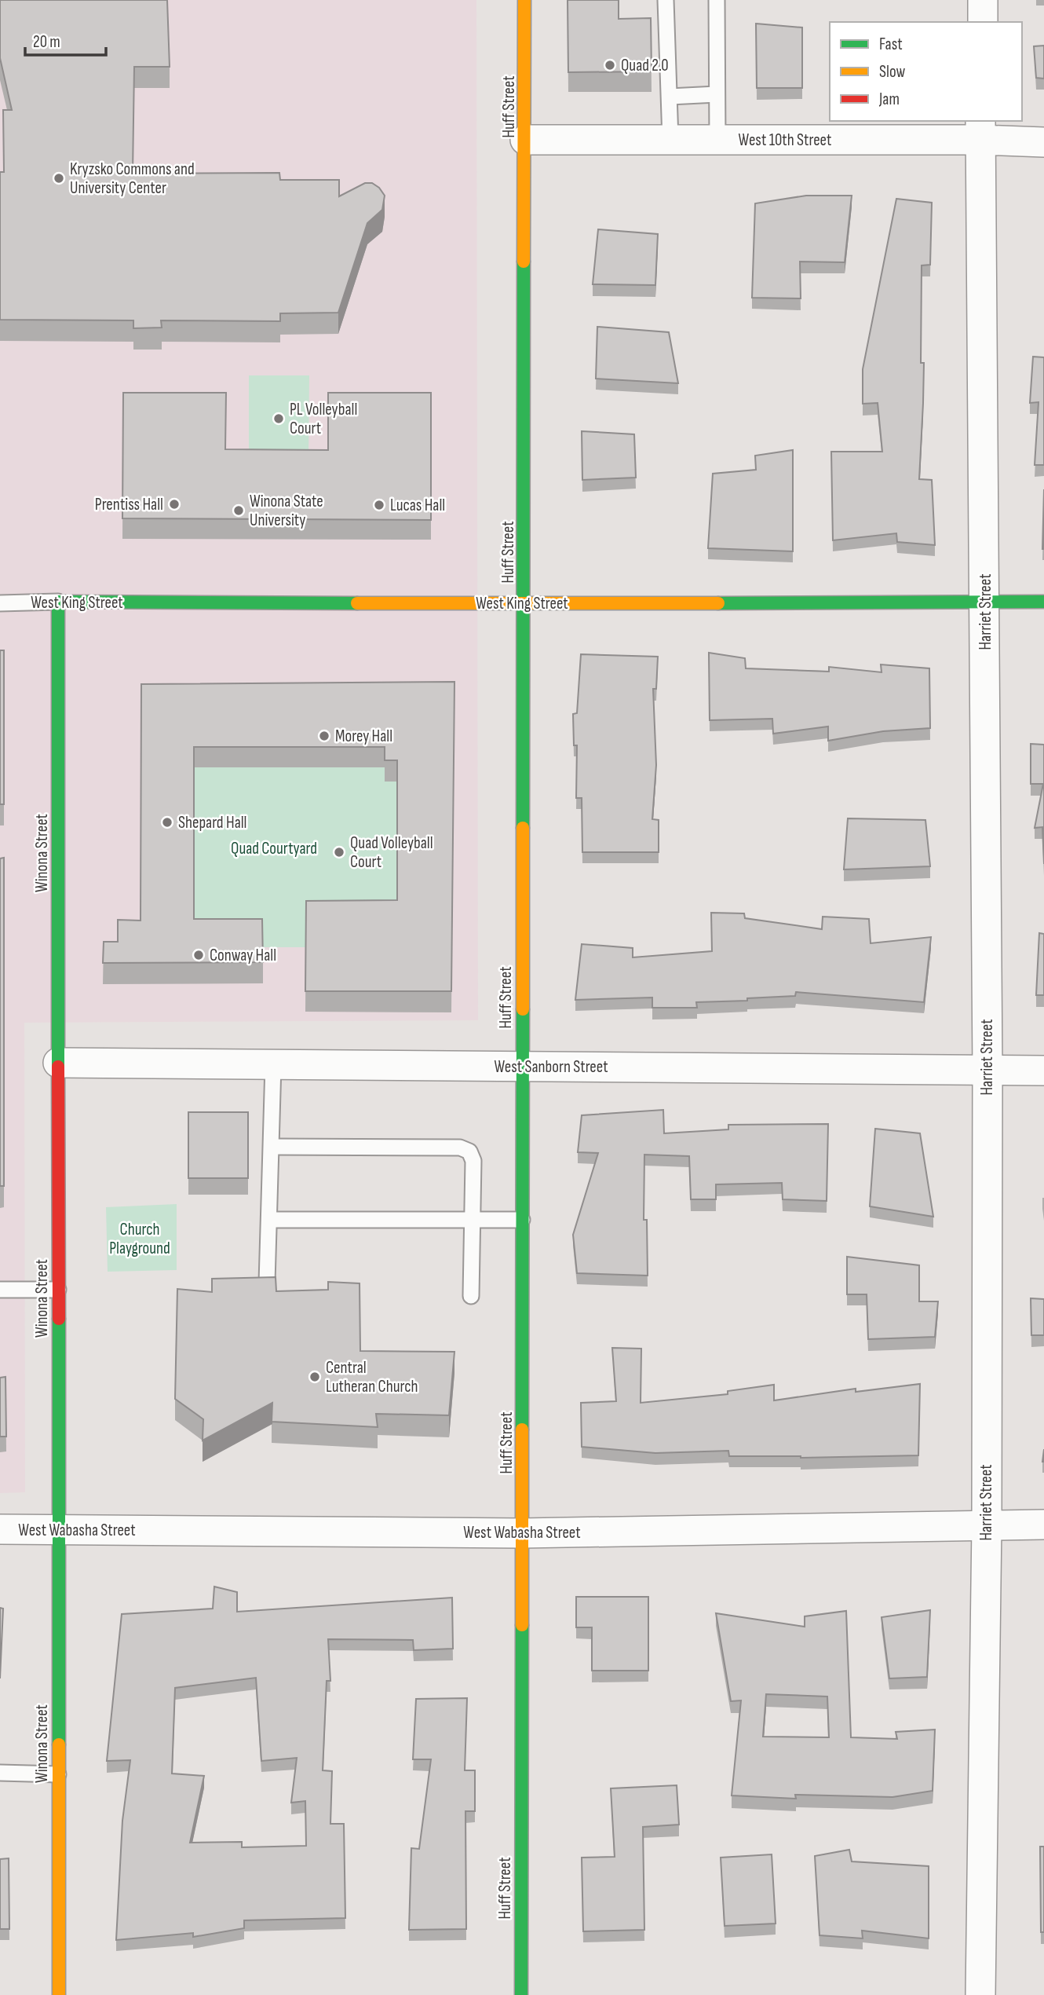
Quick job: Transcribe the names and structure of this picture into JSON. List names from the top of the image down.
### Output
{
  "streets": {
    "street": [
      "Huff Street",
      "West 10th Street",
      "West King Street",
      "Harriet Street",
      "Winona Street",
      "West Sanborn Street",
      "West Wabasha Street"
    ]
  },
  "crossings": [
    ["Huff Street", "West 10th Street"],
    ["Huff Street", "West King Street"],
    ["Huff Street", "West Sanborn Street"],
    ["Huff Street", "West Wabasha Street"],
    ["West 10th Street", "Harriet Street"],
    ["West King Street", "Harriet Street"],
    ["West King Street", "Winona Street"],
    ["Harriet Street", "West Sanborn Street"],
    ["Harriet Street", "West Wabasha Street"],
    ["Winona Street", "West Sanborn Street"],
    ["Winona Street", "West Wabasha Street"]
  ],
  "parks": ["Quad Courtyard", "Church Playground"],
  "places": [
    "Quad 2.0",
    "Kryzsko Commons and University Center",
    "PL Volleyball Court",
    "Prentiss Hall",
    "Lucas Hall",
    "Winona State University",
    "Morey Hall",
    "Shepard Hall",
    "Quad Volleyball Court",
    "Conway Hall",
    "Central Lutheran Church"
  ],
  "legend": ["Fast", "Slow", "Jam"],
  "scale_bar": "20 m"
}
